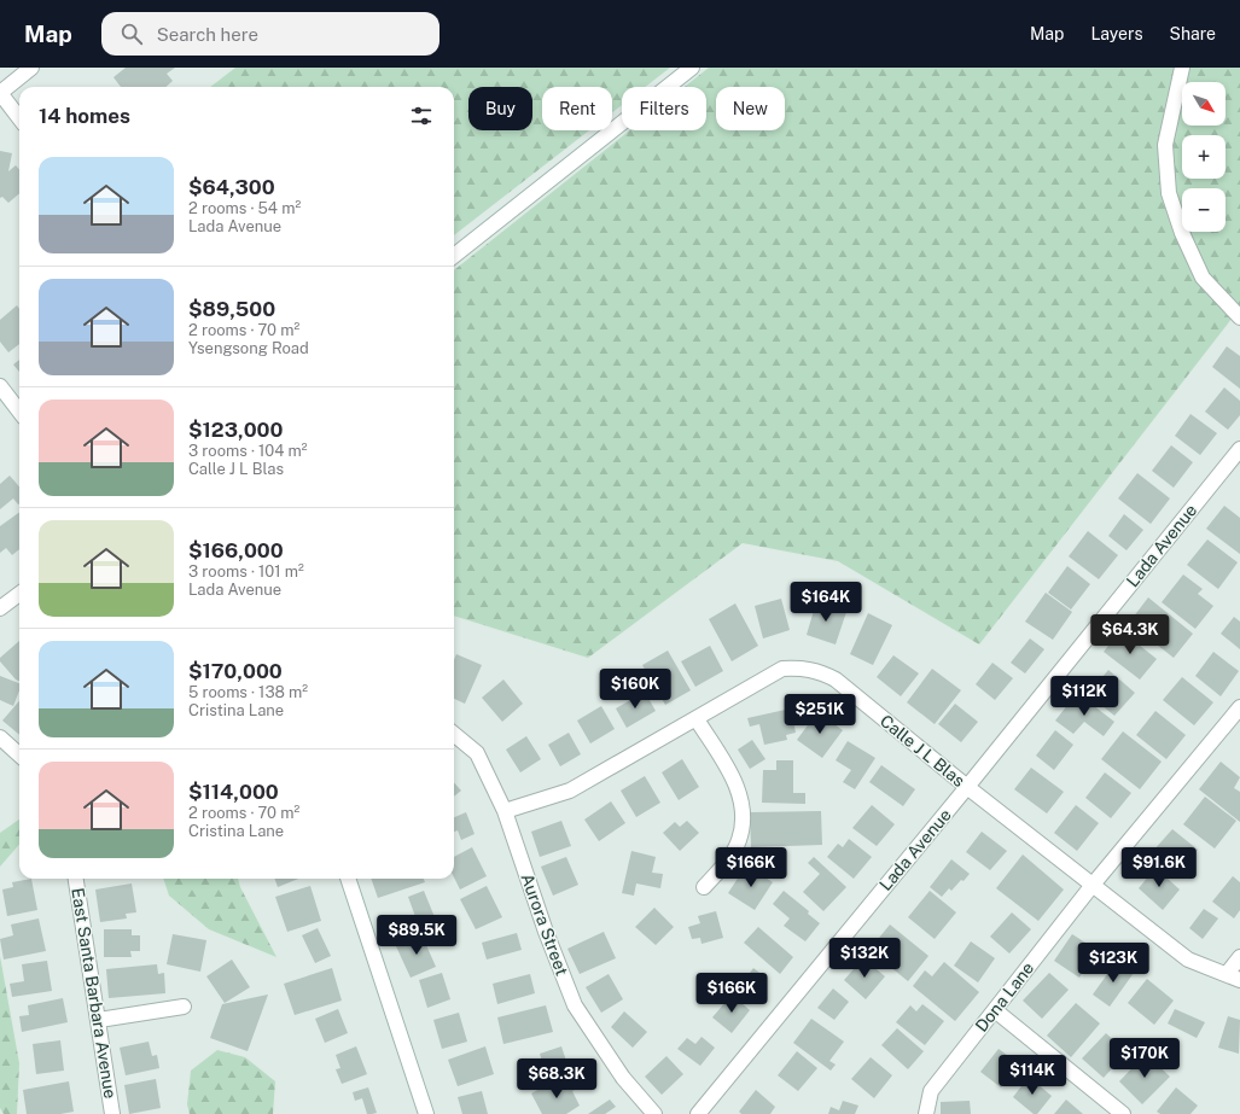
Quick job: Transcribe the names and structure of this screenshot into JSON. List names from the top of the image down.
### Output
{
  "streets": {
    "street": [
      "Lada Avenue",
      "Calle J L Blas",
      "Aurora Street",
      "East Santa Barbara Avenue",
      "Dona Lane"
    ]
  },
  "crossings": [
    ["Lada Avenue", "Calle J L Blas"],
    ["Calle J L Blas", "Aurora Street"],
    ["Calle J L Blas", "Dona Lane"]
  ],
  "north": "bottom right",
  "page": {
    "header": "Map",
    "search": "Search here",
    "nav": ["Map", "Layers", "Share"],
    "map_buttons": ["+", "−"],
    "chip": [
      "Buy",
      "Rent",
      "Filters",
      "New"
    ],
    "heading": "14 homes",
    "list": [
      {
        "name": "$64,300",
        "note": "2 rooms · 54 m² · Lada Avenue"
      },
      {
        "name": "$89,500",
        "note": "2 rooms · 70 m² · Ysengsong Road"
      },
      {
        "name": "$123,000",
        "note": "3 rooms · 104 m² · Calle J L Blas"
      },
      {
        "name": "$166,000",
        "note": "3 rooms · 101 m² · Lada Avenue"
      },
      {
        "name": "$170,000",
        "note": "5 rooms · 138 m² · Cristina Lane"
      },
      {
        "name": "$114,000",
        "note": "2 rooms · 70 m² · Cristina Lane"
      }
    ],
    "price": [
      "$164K",
      "$64.3K",
      "$160K",
      "$112K",
      "$251K",
      "$166K",
      "$91.6K",
      "$89.5K",
      "$132K",
      "$123K",
      "$166K",
      "$170K",
      "$114K",
      "$68.3K"
    ]
  }
}
